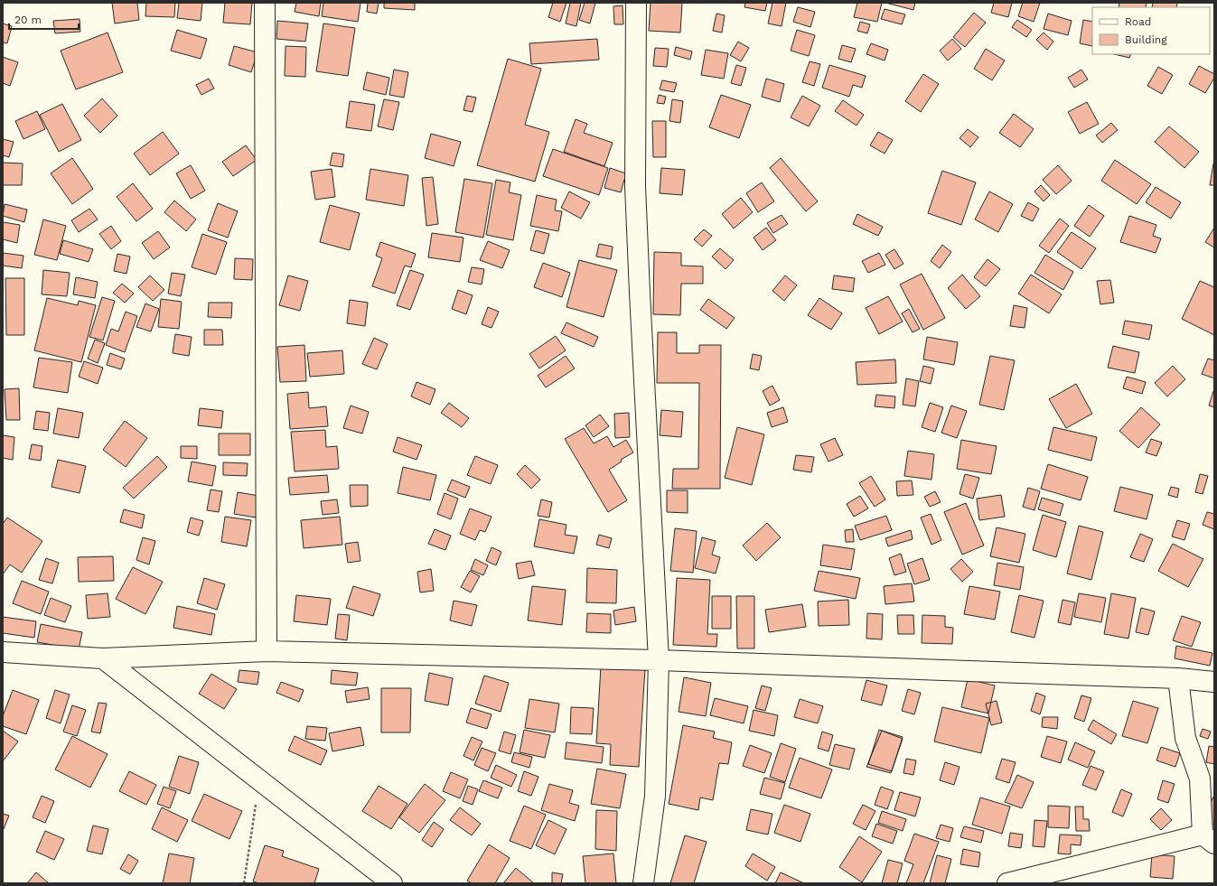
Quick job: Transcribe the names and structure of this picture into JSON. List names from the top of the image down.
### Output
{
  "legend": ["Road", "Building"],
  "scale_bar": "20 m"
}
